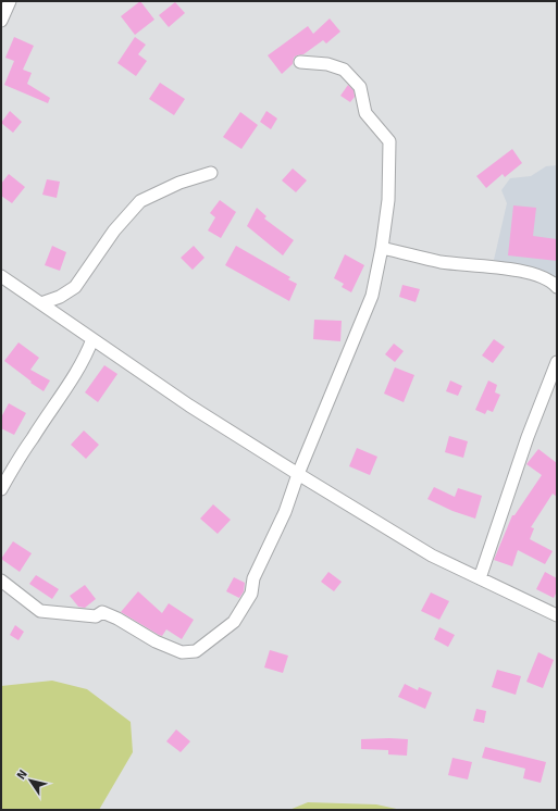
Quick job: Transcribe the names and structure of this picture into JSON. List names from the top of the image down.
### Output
{
  "north": "top left"
}
